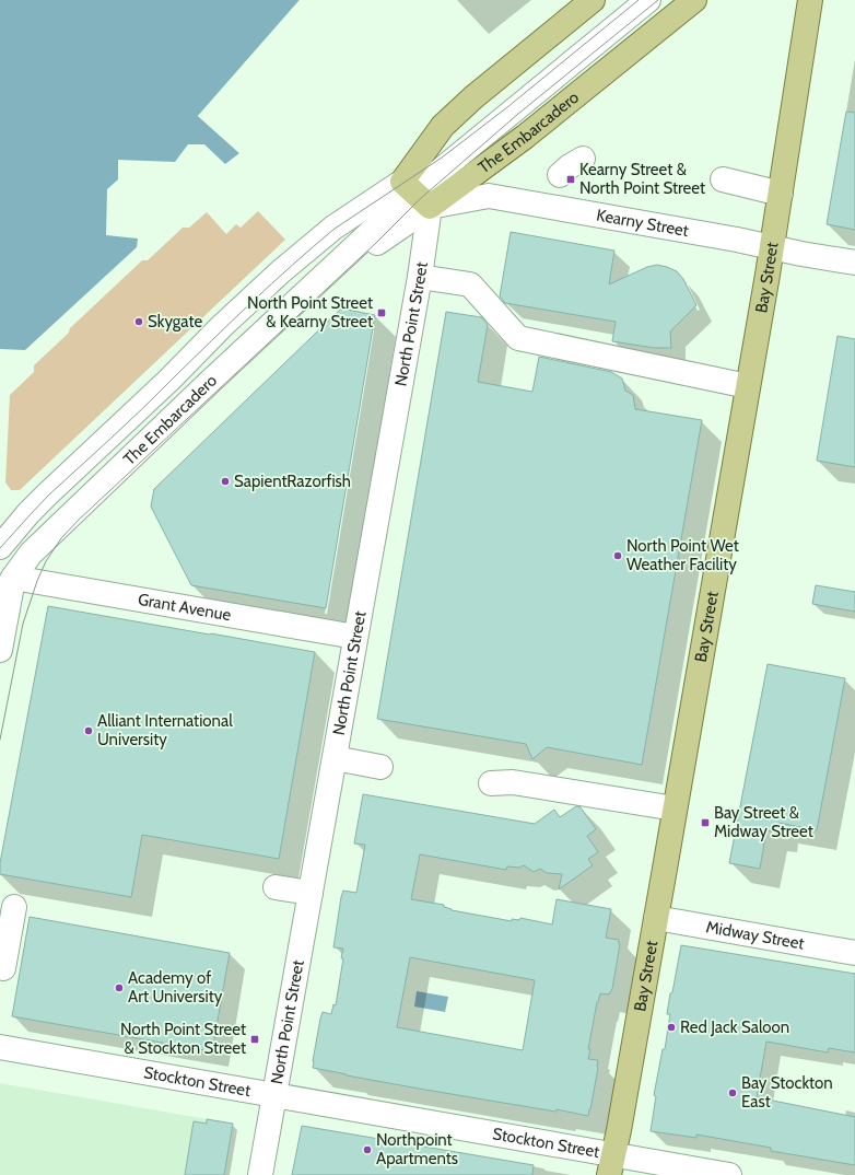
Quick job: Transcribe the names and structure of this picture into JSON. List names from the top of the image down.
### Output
{
  "streets": {
    "main road": ["The Embarcadero", "Bay Street"],
    "street": [
      "Kearny Street",
      "North Point Street",
      "Grant Avenue",
      "Midway Street",
      "Stockton Street"
    ]
  },
  "crossings": [
    ["The Embarcadero", "Kearny Street"],
    ["The Embarcadero", "North Point Street"],
    ["The Embarcadero", "Grant Avenue"],
    ["Kearny Street", "Bay Street"],
    ["Kearny Street", "North Point Street"],
    ["Bay Street", "Midway Street"],
    ["Bay Street", "Stockton Street"],
    ["North Point Street", "Grant Avenue"],
    ["North Point Street", "Stockton Street"]
  ],
  "places": {
    "transit": [
      "Kearny Street & North Point Street",
      "North Point Street & Kearny Street",
      "Bay Street & Midway Street",
      "North Point Street & Stockton Street"
    ],
    "other": [
      "Skygate",
      "SapientRazorfish",
      "North Point Wet Weather Facility",
      "Alliant International University",
      "Academy of Art University",
      "Red Jack Saloon",
      "Bay Stockton East",
      "Northpoint Apartments"
    ]
  }
}
